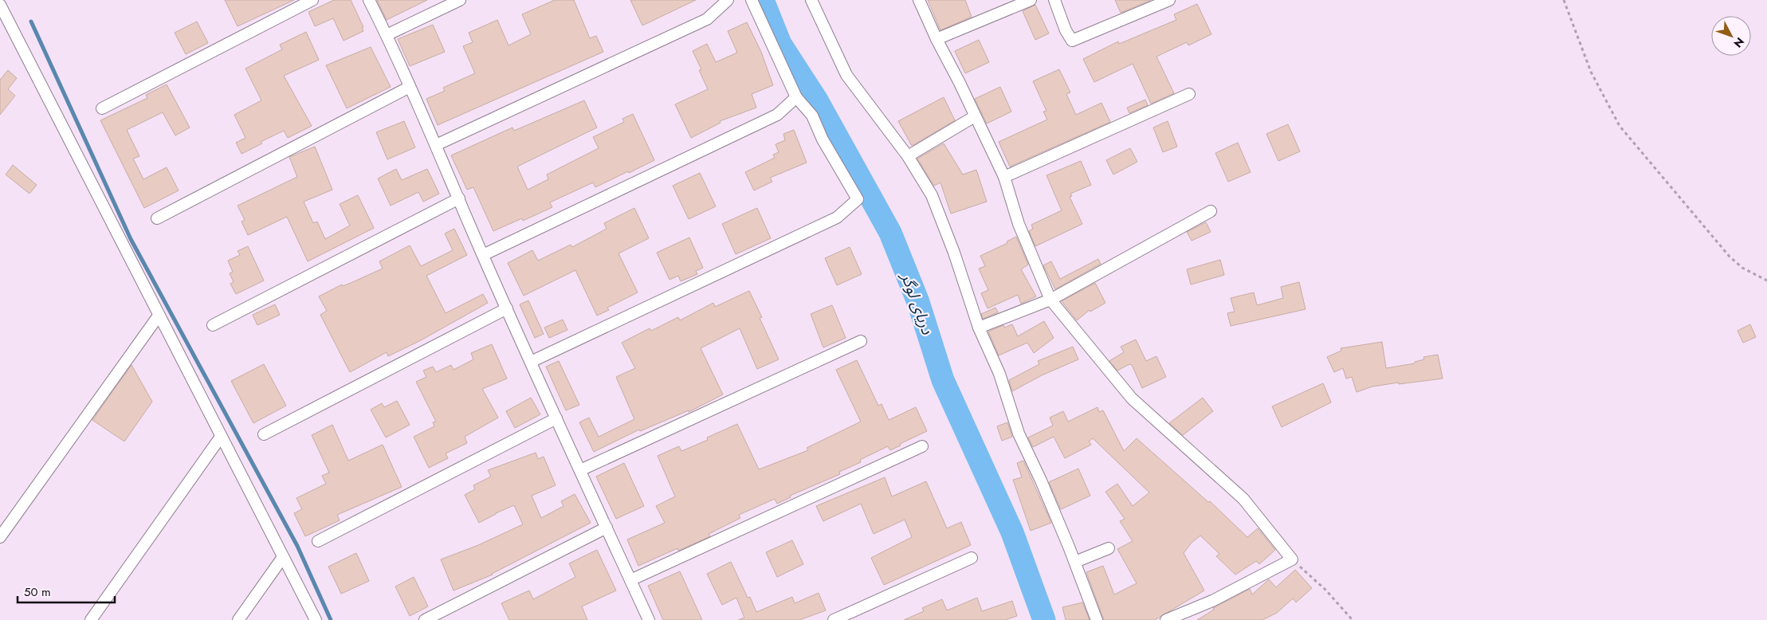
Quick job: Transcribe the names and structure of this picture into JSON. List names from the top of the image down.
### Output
{
  "water": ["دریای لوگر"],
  "scale_bar": "50 m",
  "north": "bottom right"
}
